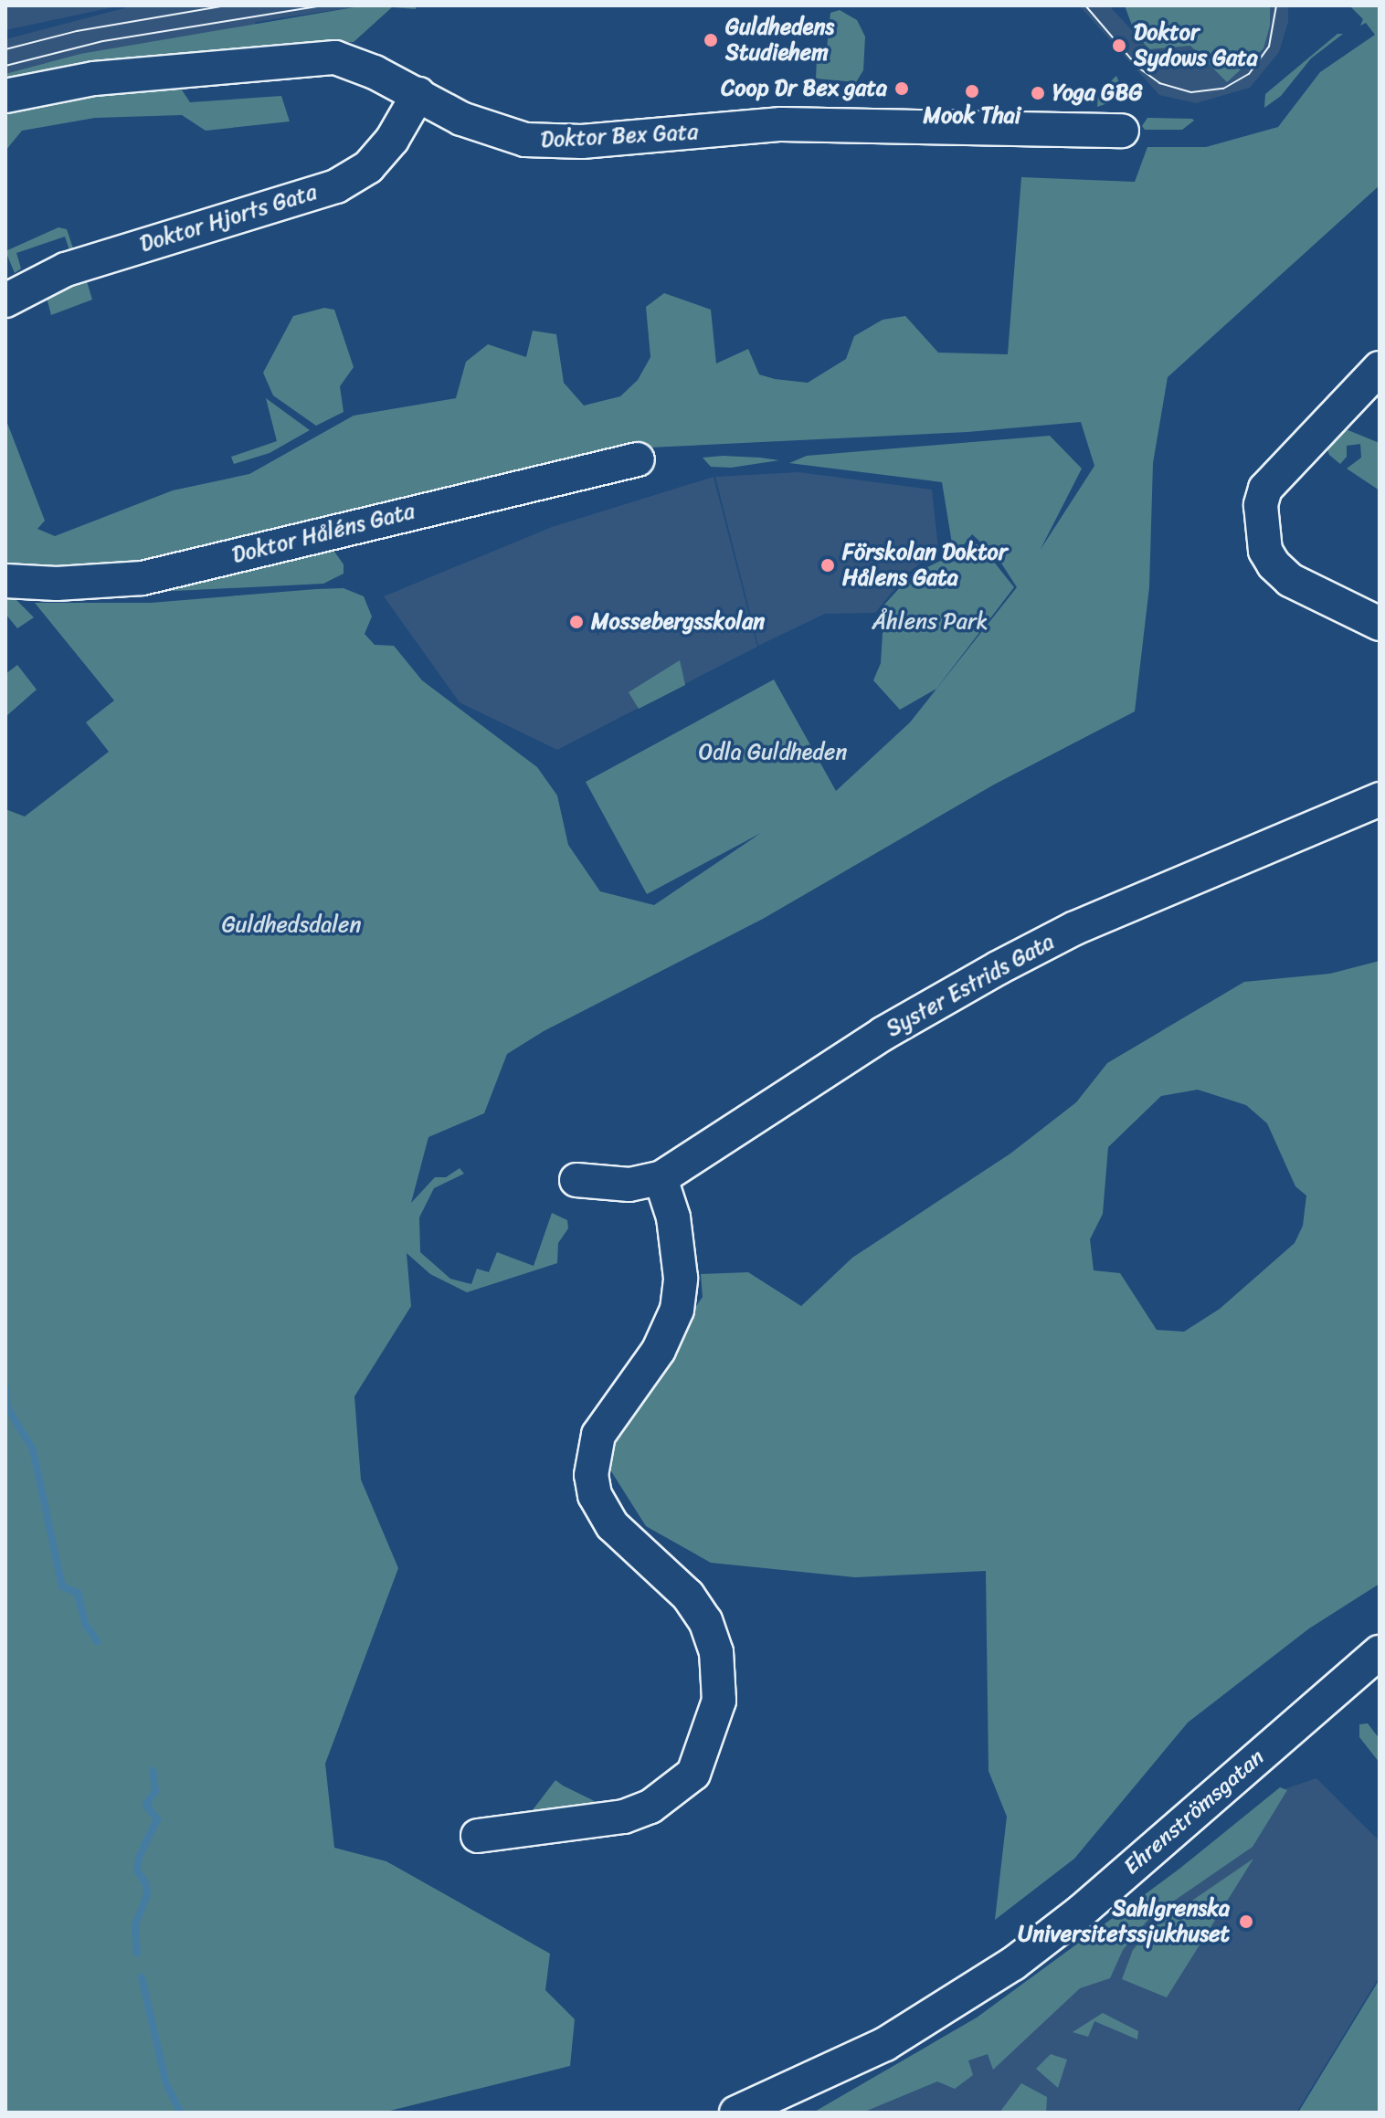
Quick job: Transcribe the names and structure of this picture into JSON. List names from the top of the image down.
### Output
{
  "streets": {
    "street": [
      "Doktor Bex Gata",
      "Doktor Hjorts Gata",
      "Doktor Håléns Gata",
      "Syster Estrids Gata",
      "Ehrenströmsgatan"
    ]
  },
  "crossings": [
    ["Doktor Bex Gata", "Doktor Hjorts Gata"]
  ],
  "parks": ["Åhlens Park", "Odla Guldheden", "Guldhedsdalen"],
  "places": [
    "Guldhedens Studiehem",
    "Doktor Sydows Gata",
    "Coop Dr Bex gata",
    "Mook Thai",
    "Yoga GBG",
    "Förskolan Doktor Hålens Gata",
    "Mossebergsskolan",
    "Sahlgrenska Universitetssjukhuset"
  ]
}
